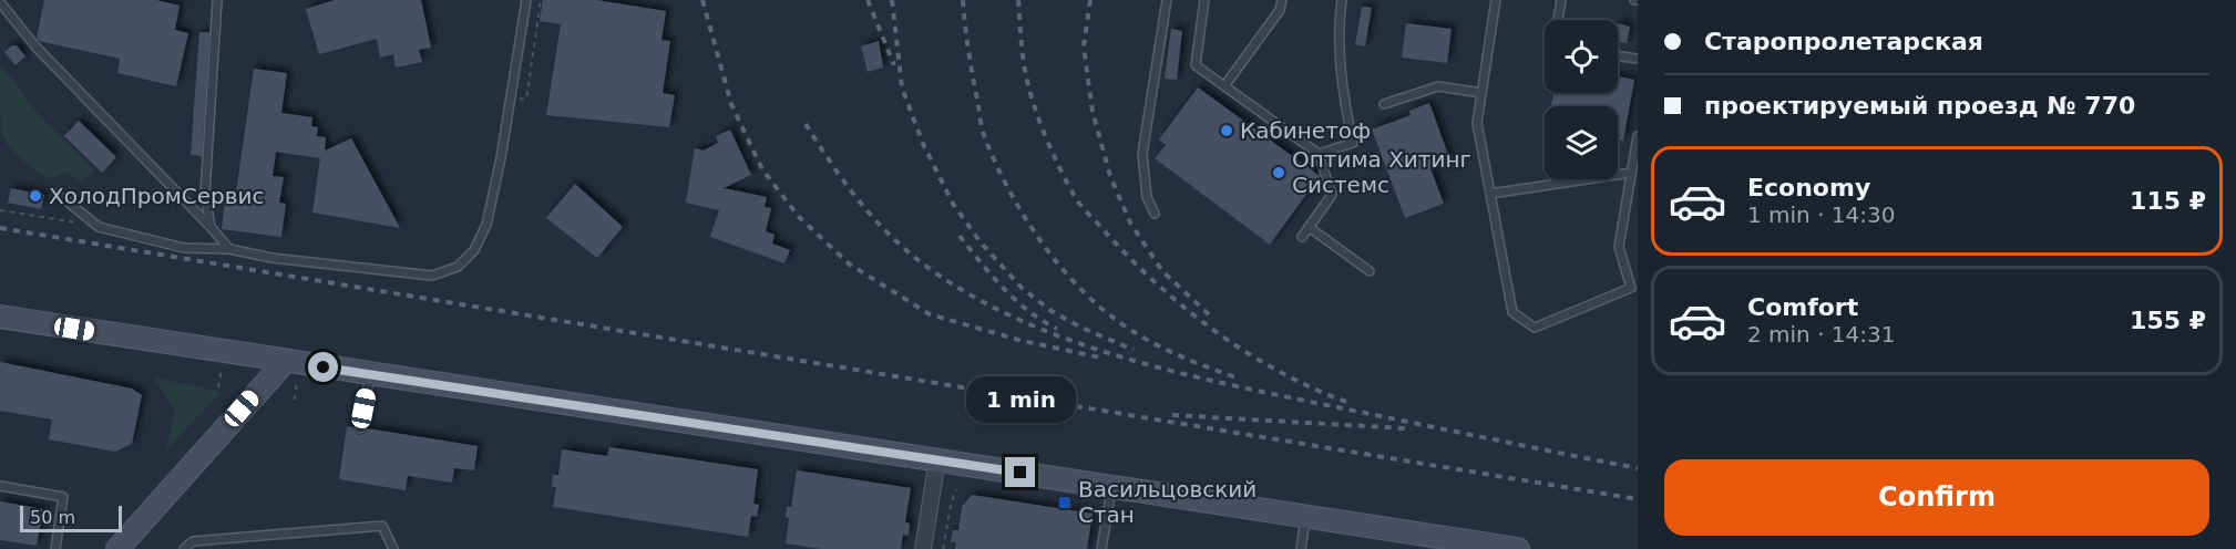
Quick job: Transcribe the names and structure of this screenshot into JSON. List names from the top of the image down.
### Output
{
  "places": {
    "other": ["Кабинетоф", "Оптима Хитинг Системс", "ХолодПромСервис"],
    "transit": ["Васильцовский Стан"]
  },
  "scale_bar": "50 m",
  "page": {
    "banner": ["Старопролетарская", "проектируемый проезд № 770"],
    "list": [
      {
        "name": "Economy",
        "note": "1 min · 14:30",
        "value": "115 ₽"
      },
      {
        "name": "Comfort",
        "note": "2 min · 14:31",
        "value": "155 ₽"
      }
    ],
    "bubble": "1 min",
    "buttons": "Confirm",
    "scale": "50 m"
  }
}
